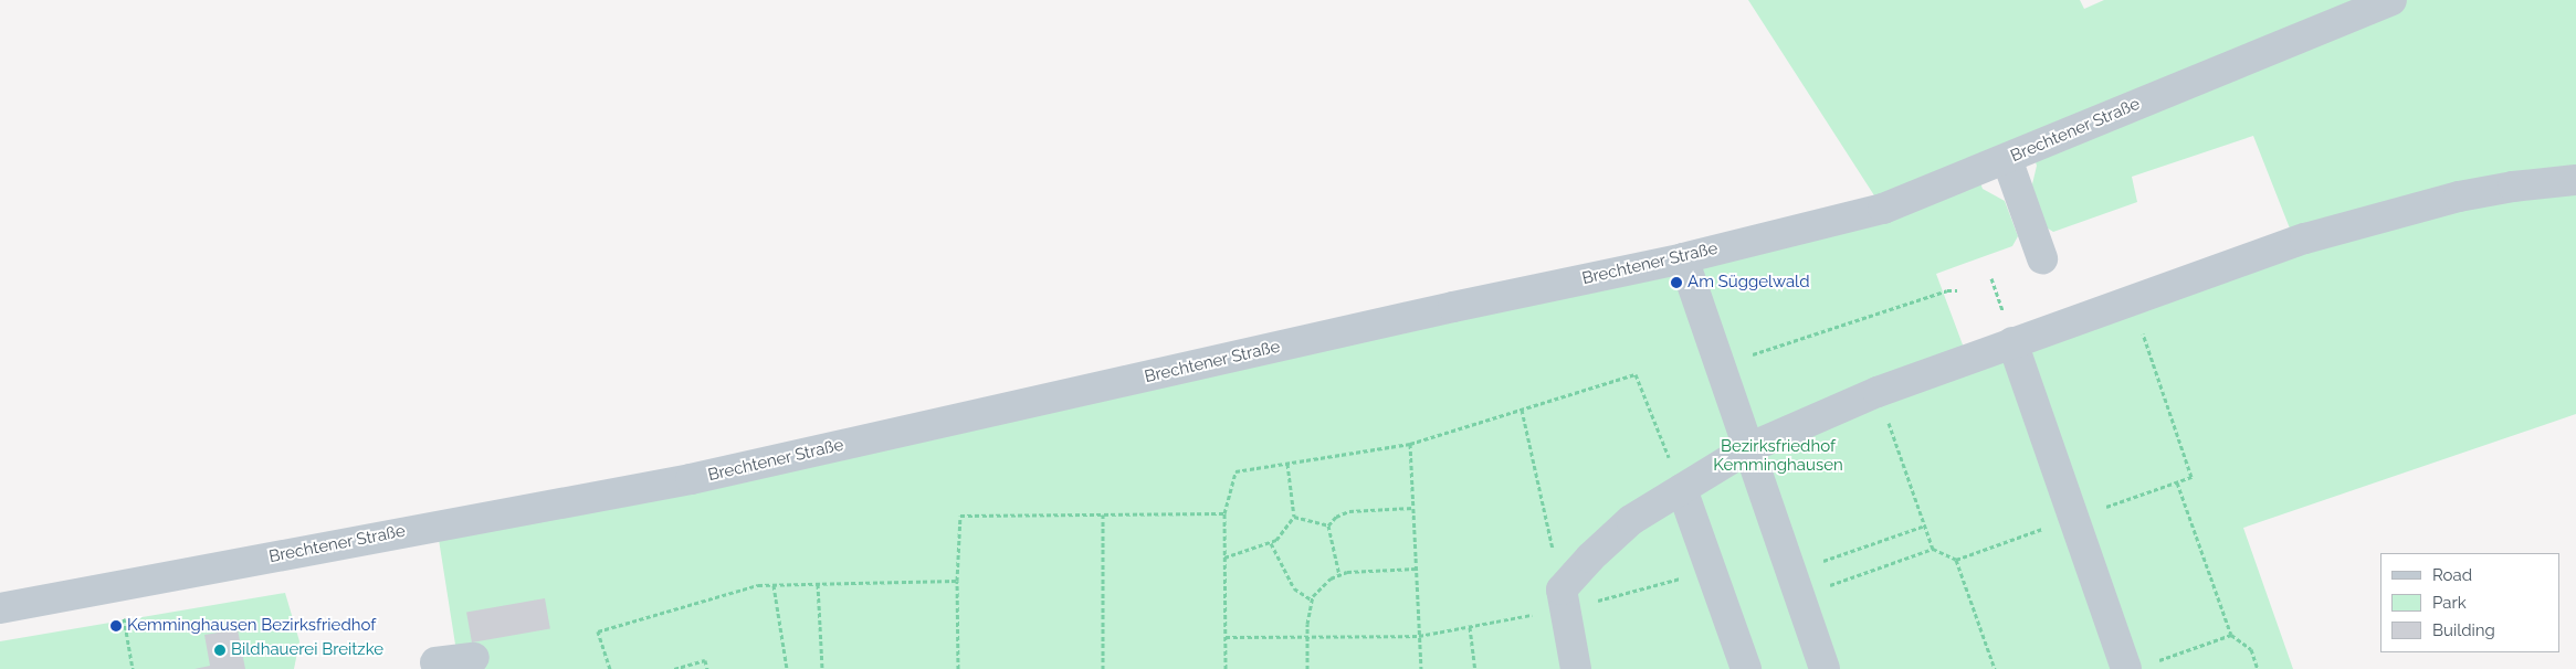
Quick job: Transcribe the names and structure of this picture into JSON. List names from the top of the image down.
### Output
{
  "streets": {
    "street": ["Brechtener Straße"]
  },
  "parks": ["Bezirksfriedhof Kemminghausen"],
  "places": ["Am Süggelwald", "Kemminghausen Bezirksfriedhof", "Bildhauerei Breitzke"],
  "legend": ["Road", "Park", "Building"]
}
